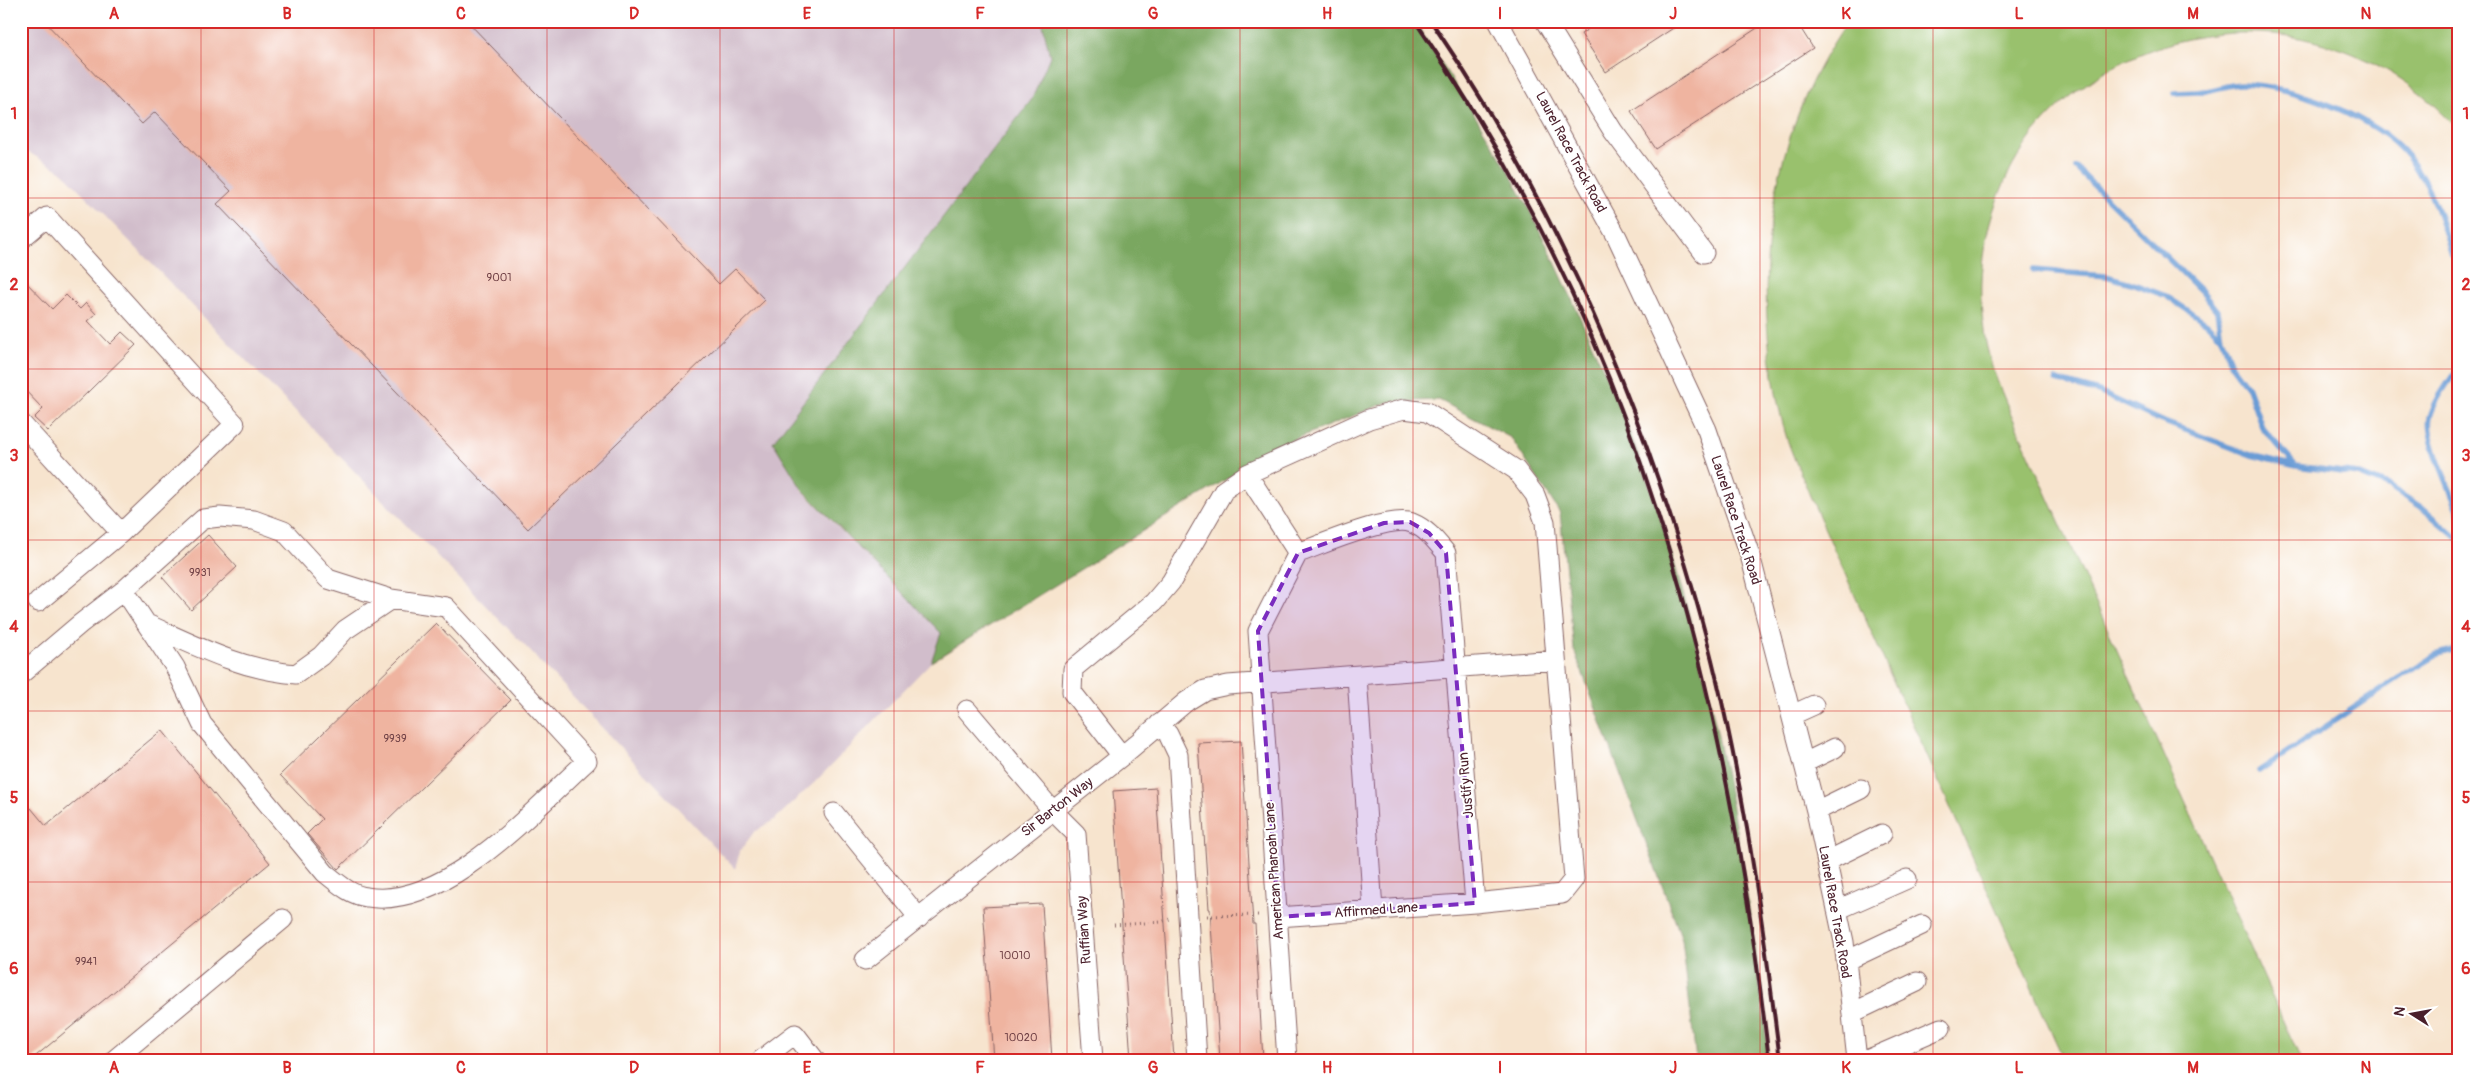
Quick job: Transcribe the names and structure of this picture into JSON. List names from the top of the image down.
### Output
{
  "streets": {
    "street": [
      "Laurel Race Track Road",
      "Justify Run",
      "Sir Barton Way",
      "American Pharoah Lane",
      "Affirmed Lane",
      "Ruffian Way"
    ]
  },
  "crossings": [
    ["Justify Run", "Sir Barton Way"],
    ["Justify Run", "American Pharoah Lane"],
    ["Justify Run", "Affirmed Lane"],
    ["Sir Barton Way", "American Pharoah Lane"],
    ["Sir Barton Way", "Affirmed Lane"],
    ["Sir Barton Way", "Ruffian Way"],
    ["American Pharoah Lane", "Affirmed Lane"]
  ],
  "house_numbers": [
    "9001",
    "9931",
    "9939",
    "10010",
    "9941",
    "10020"
  ],
  "north": "left",
  "grid": {
    "columns": [
      "A",
      "B",
      "C",
      "D",
      "E",
      "F",
      "G",
      "H",
      "I",
      "J",
      "K",
      "L",
      "M",
      "N"
    ],
    "rows": [
      "1",
      "2",
      "3",
      "4",
      "5",
      "6"
    ]
  }
}
